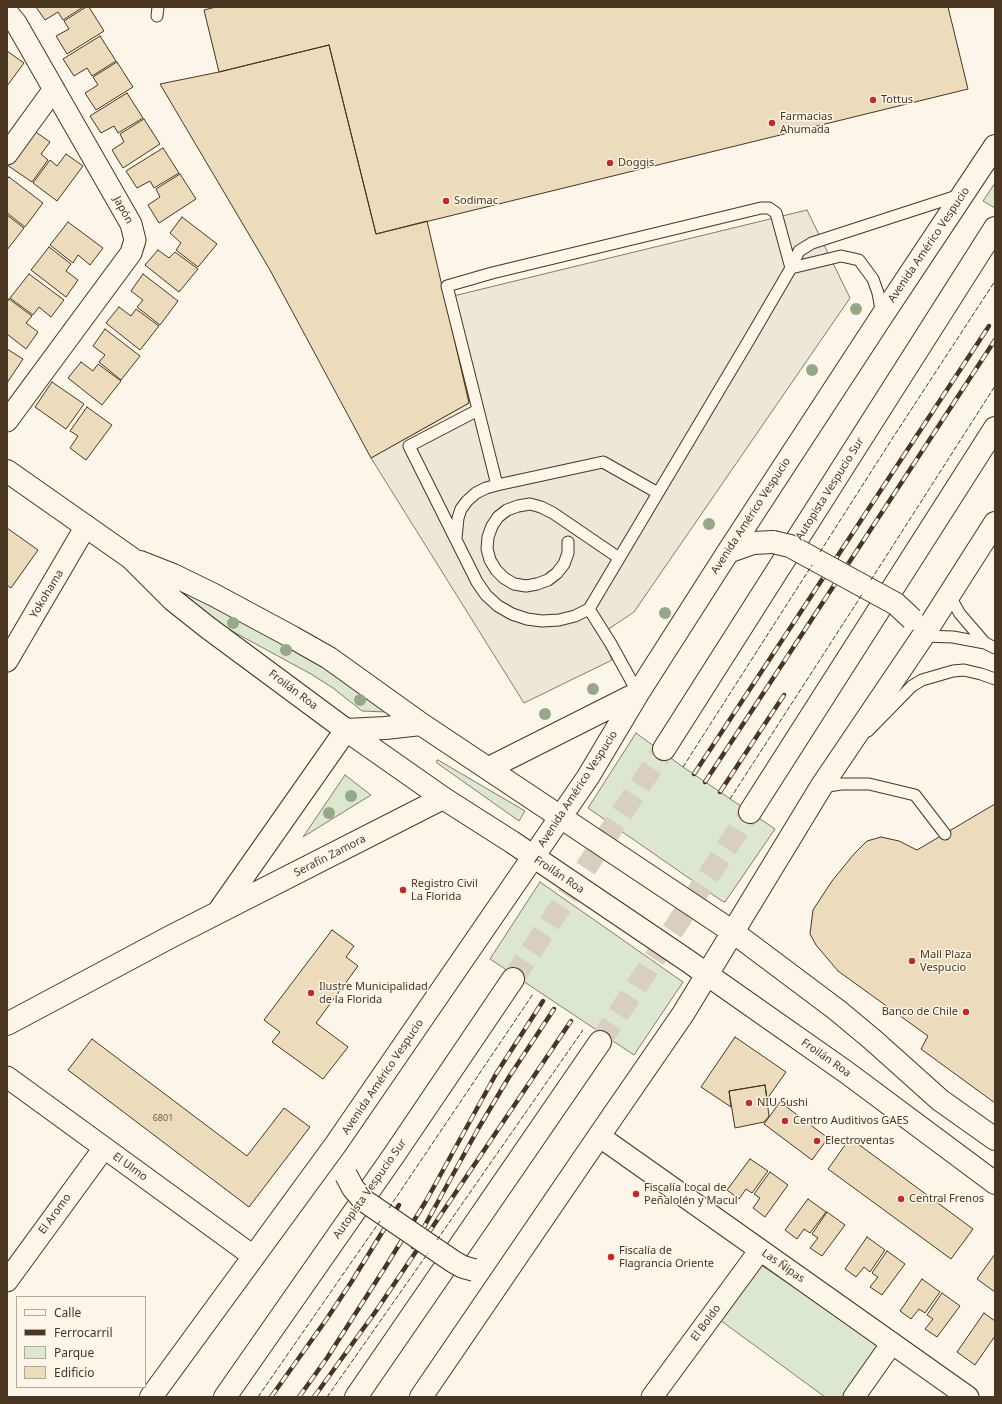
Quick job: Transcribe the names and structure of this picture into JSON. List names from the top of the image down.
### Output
{
  "streets": {
    "main road": [
      "Avenida Américo Vespucio",
      "Autopista Vespucio Sur",
      "Froilán Roa",
      "Serafín Zamora"
    ],
    "street": [
      "Japón",
      "Yokohama",
      "El Ulmo",
      "El Aromo",
      "Las Ñipas",
      "El Boldo"
    ]
  },
  "crossings": [
    ["Avenida Américo Vespucio", "Froilán Roa"],
    ["Avenida Américo Vespucio", "El Ulmo"],
    ["Yokohama", "Froilán Roa"],
    ["Froilán Roa", "Serafín Zamora"],
    ["El Ulmo", "El Aromo"],
    ["Las Ñipas", "El Boldo"]
  ],
  "places": [
    "Tottus",
    "Farmacias Ahumada",
    "Doggis",
    "Sodimac",
    "Registro Civil La Florida",
    "Mall Plaza Vespucio",
    "Ilustre Municipalidad de la Florida",
    "Banco de Chile",
    "NIU Sushi",
    "Centro Auditivos GAES",
    "Electroventas",
    "Fiscalía Local de Peñalolén y Macul",
    "Central Frenos",
    "Fiscalía de Flagrancia Oriente"
  ],
  "house_numbers": ["6801"],
  "legend": [
    "Calle",
    "Ferrocarril",
    "Parque",
    "Edificio"
  ]
}
